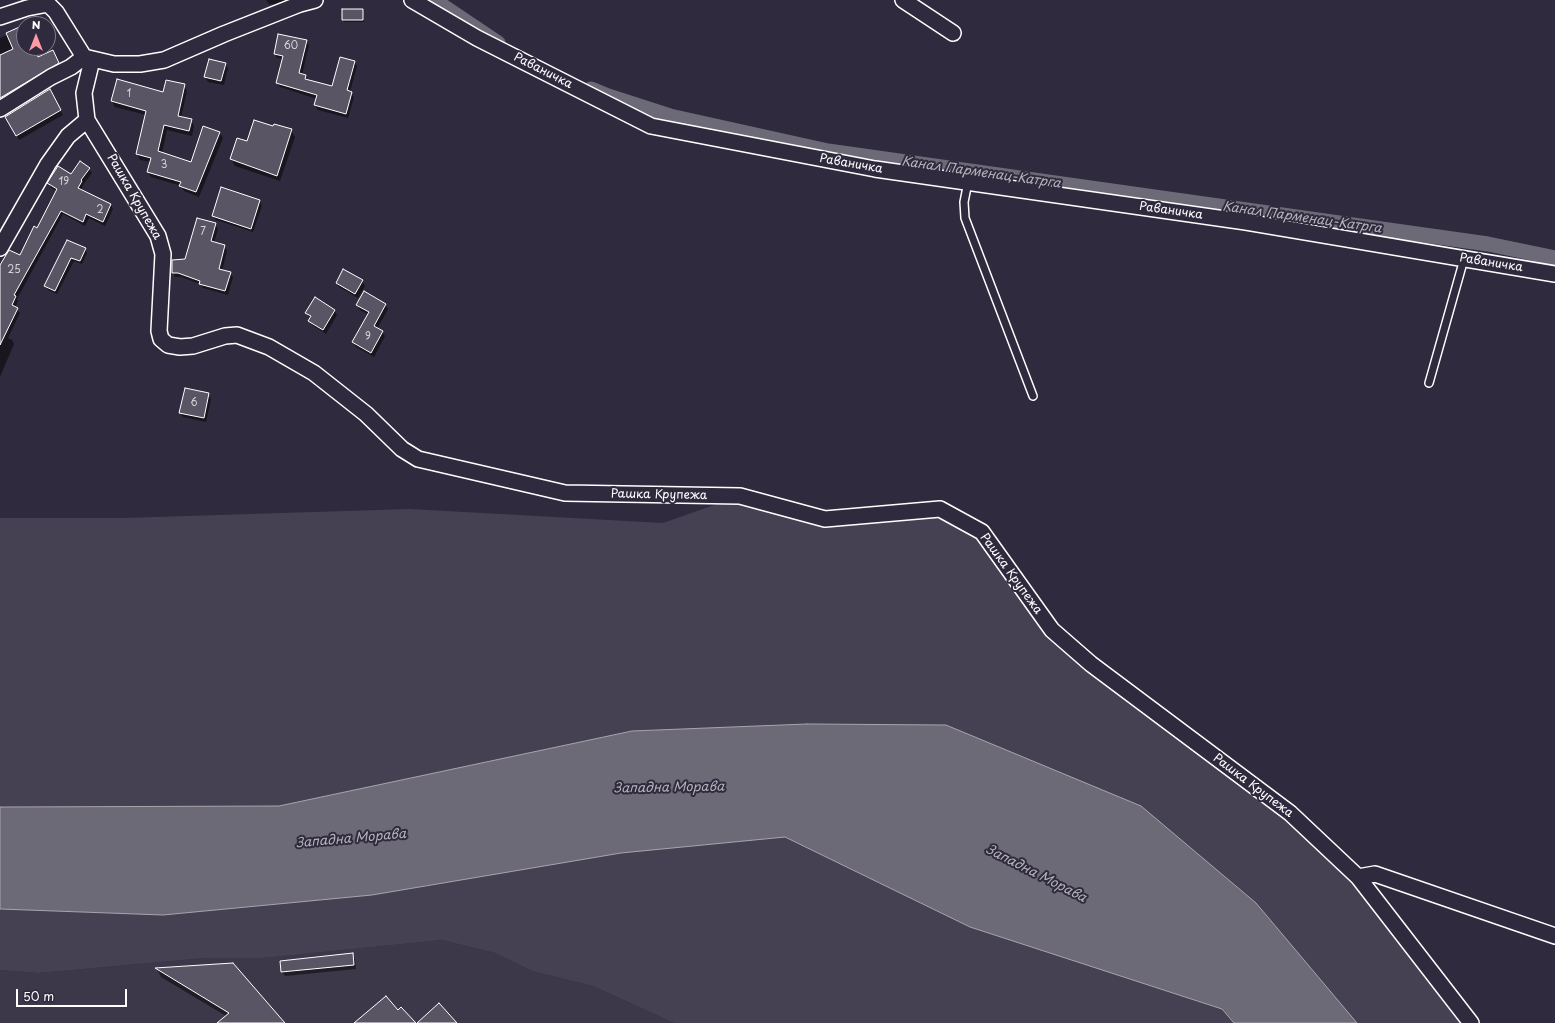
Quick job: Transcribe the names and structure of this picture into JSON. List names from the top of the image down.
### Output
{
  "streets": {
    "street": ["Раваничка", "Рашка Крупежа"]
  },
  "water": ["Канал Парменац-Катрга", "Западна Морава"],
  "house_numbers": [
    "60",
    "1",
    "3",
    "19",
    "2",
    "7",
    "25",
    "9",
    "6"
  ],
  "scale_bar": "50 m",
  "north": "top"
}
